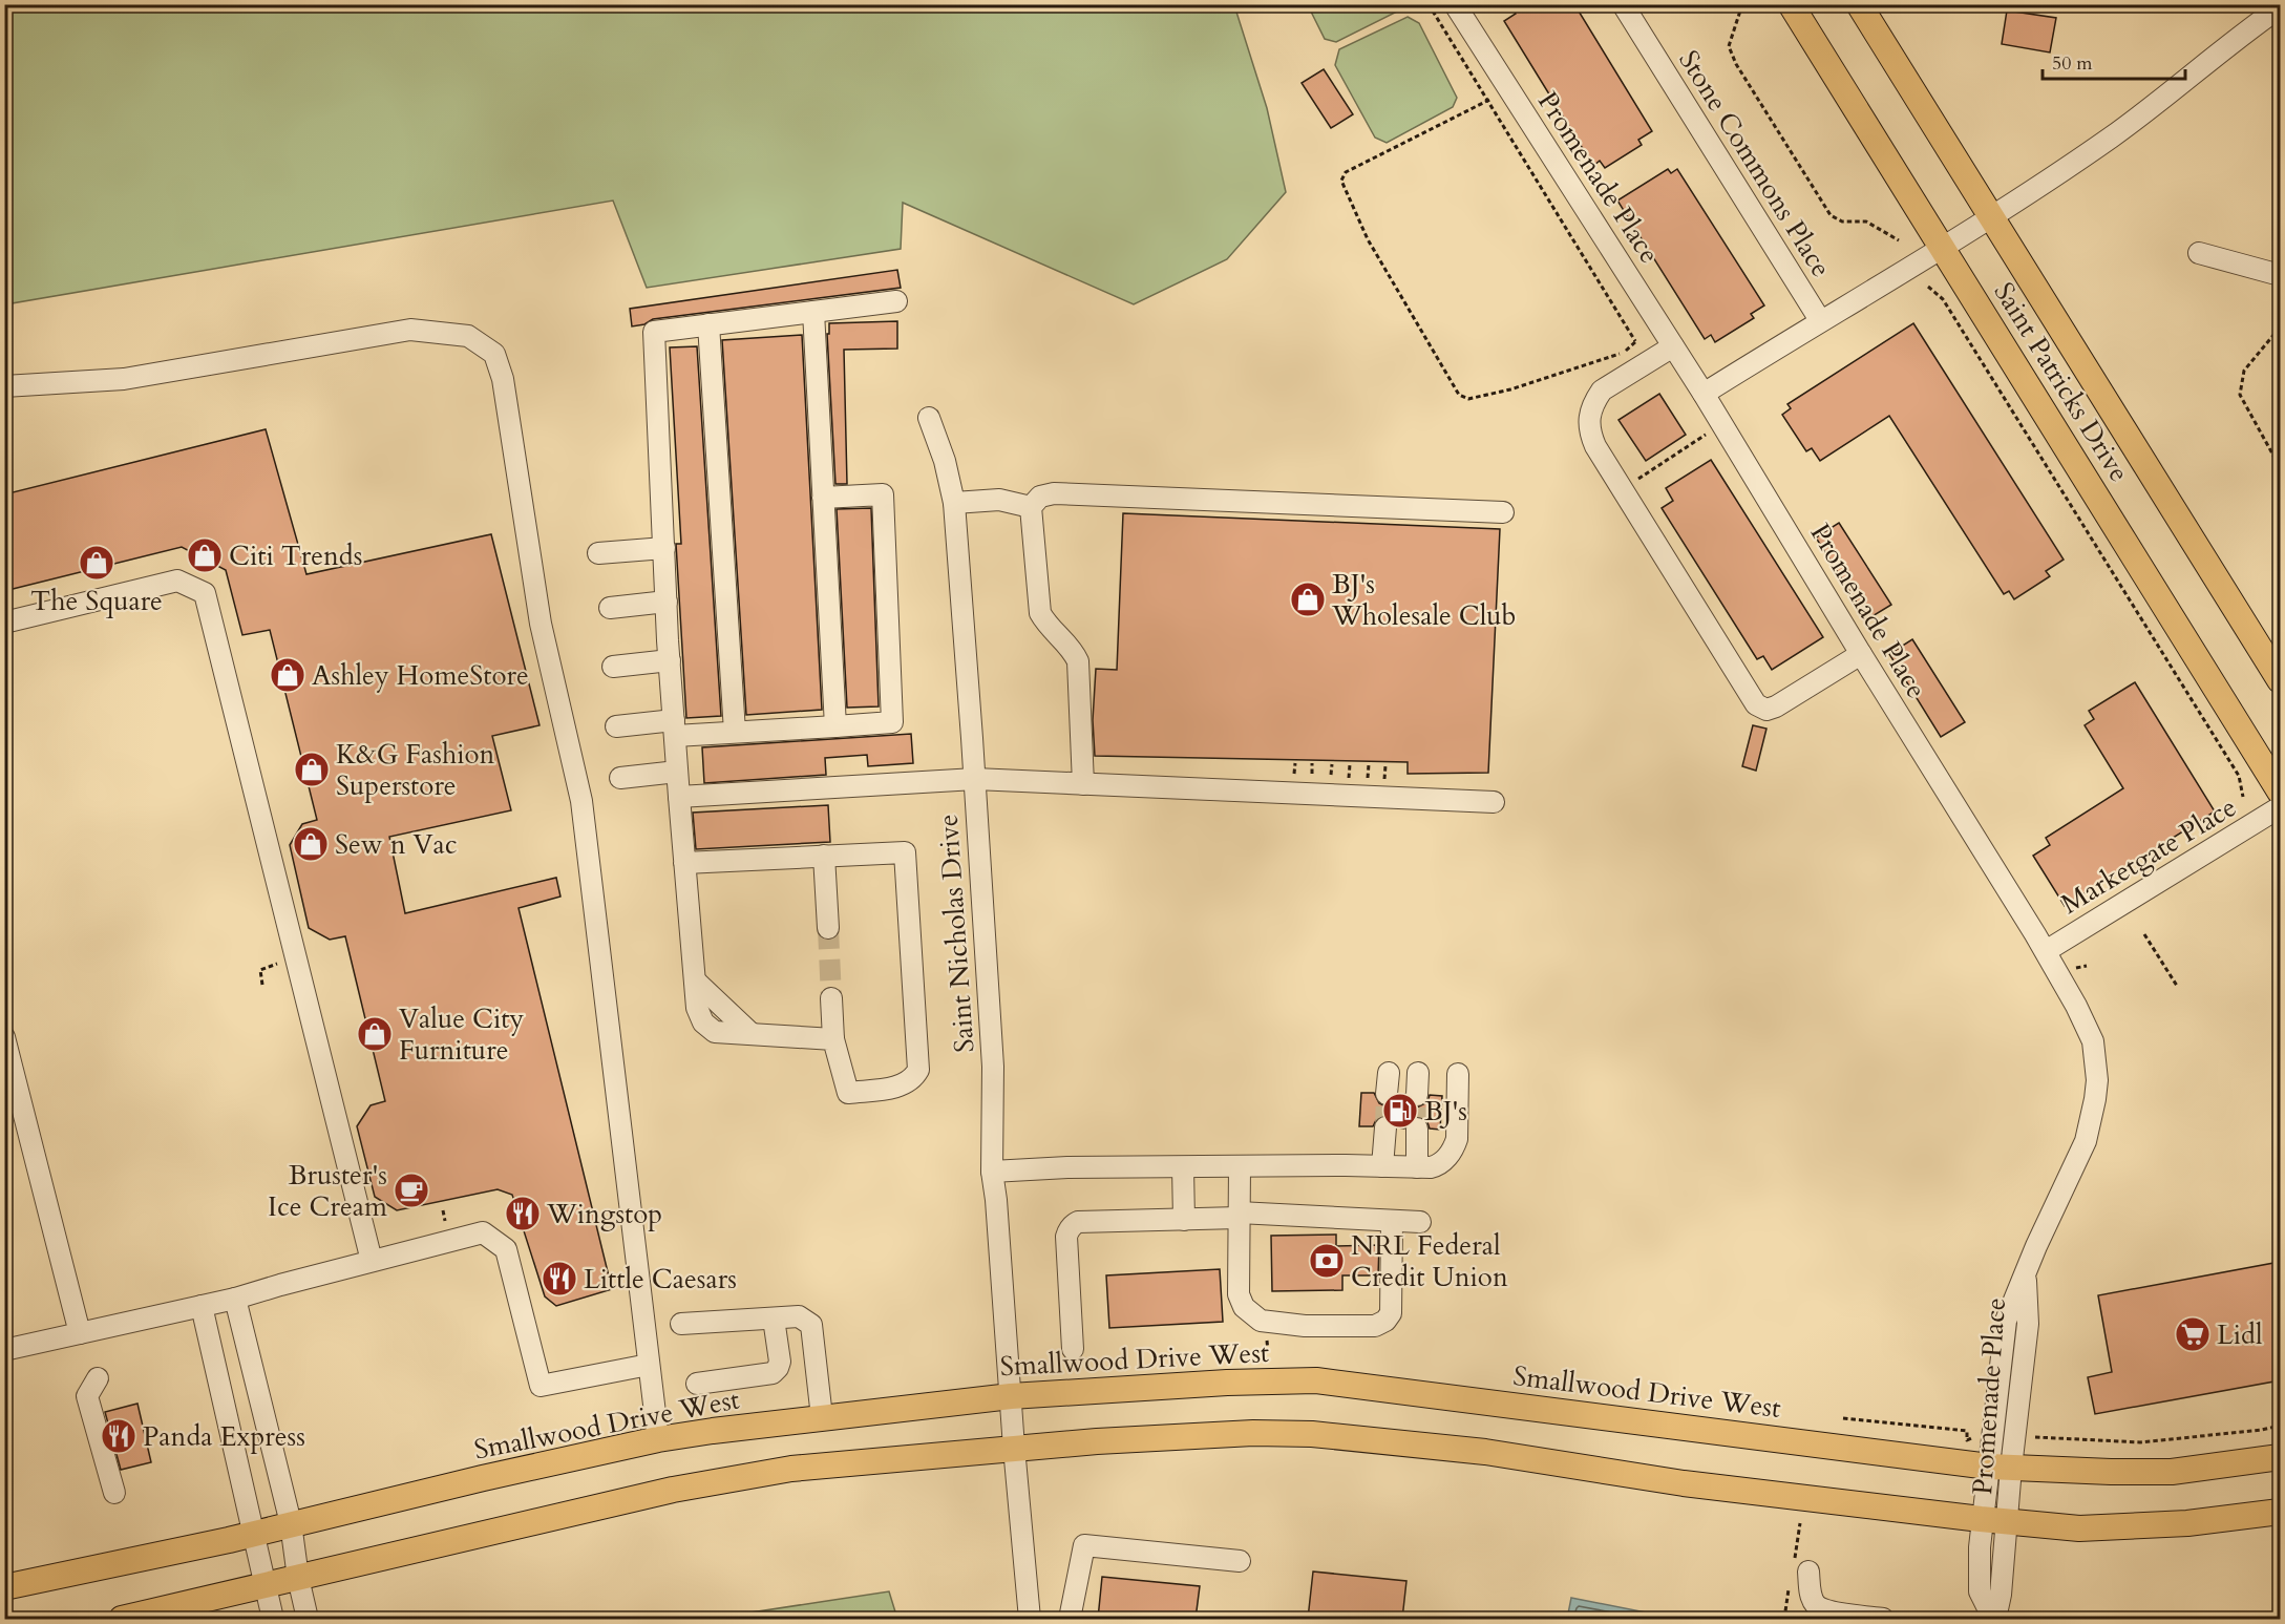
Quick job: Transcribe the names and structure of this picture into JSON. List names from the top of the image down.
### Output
{
  "streets": {
    "main road": ["Saint Patricks Drive", "Smallwood Drive West"],
    "street": [
      "Stone Commons Place",
      "Promenade Place",
      "Marketgate Place",
      "Saint Nicholas Drive"
    ]
  },
  "crossings": [
    ["Promenade Place", "Marketgate Place"],
    ["Promenade Place", "Smallwood Drive West"],
    ["Saint Nicholas Drive", "Smallwood Drive West"]
  ],
  "places": {
    "shop": [
      "Citi Trends",
      "The Square",
      "BJ's Wholesale Club",
      "Ashley HomeStore",
      "K&G Fashion Superstore",
      "Sew n Vac",
      "Value City Furniture"
    ],
    "fuel station": ["BJ's"],
    "cafe": ["Bruster's Ice Cream"],
    "restaurant": ["Wingstop", "Little Caesars", "Panda Express"],
    "bank": ["NRL Federal Credit Union"],
    "supermarket": ["Lidl"]
  },
  "scale_bar": "50 m"
}
